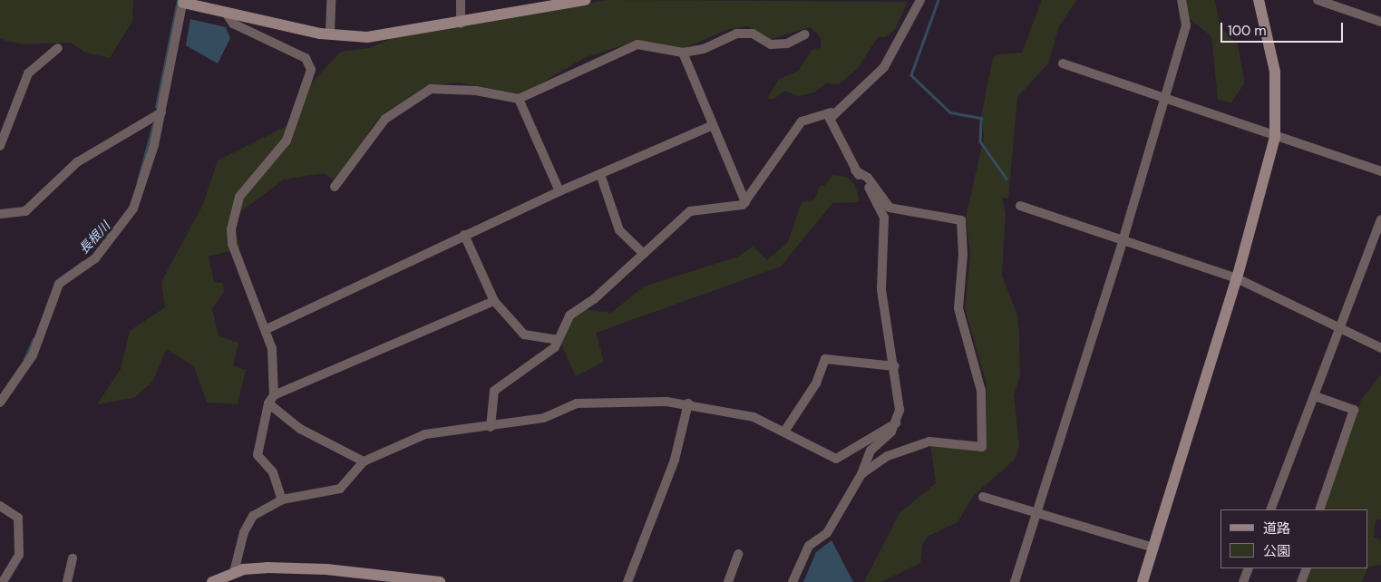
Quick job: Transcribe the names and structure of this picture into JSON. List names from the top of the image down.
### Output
{
  "water": ["長根川"],
  "legend": ["道路", "公園"],
  "scale_bar": "100 m"
}
